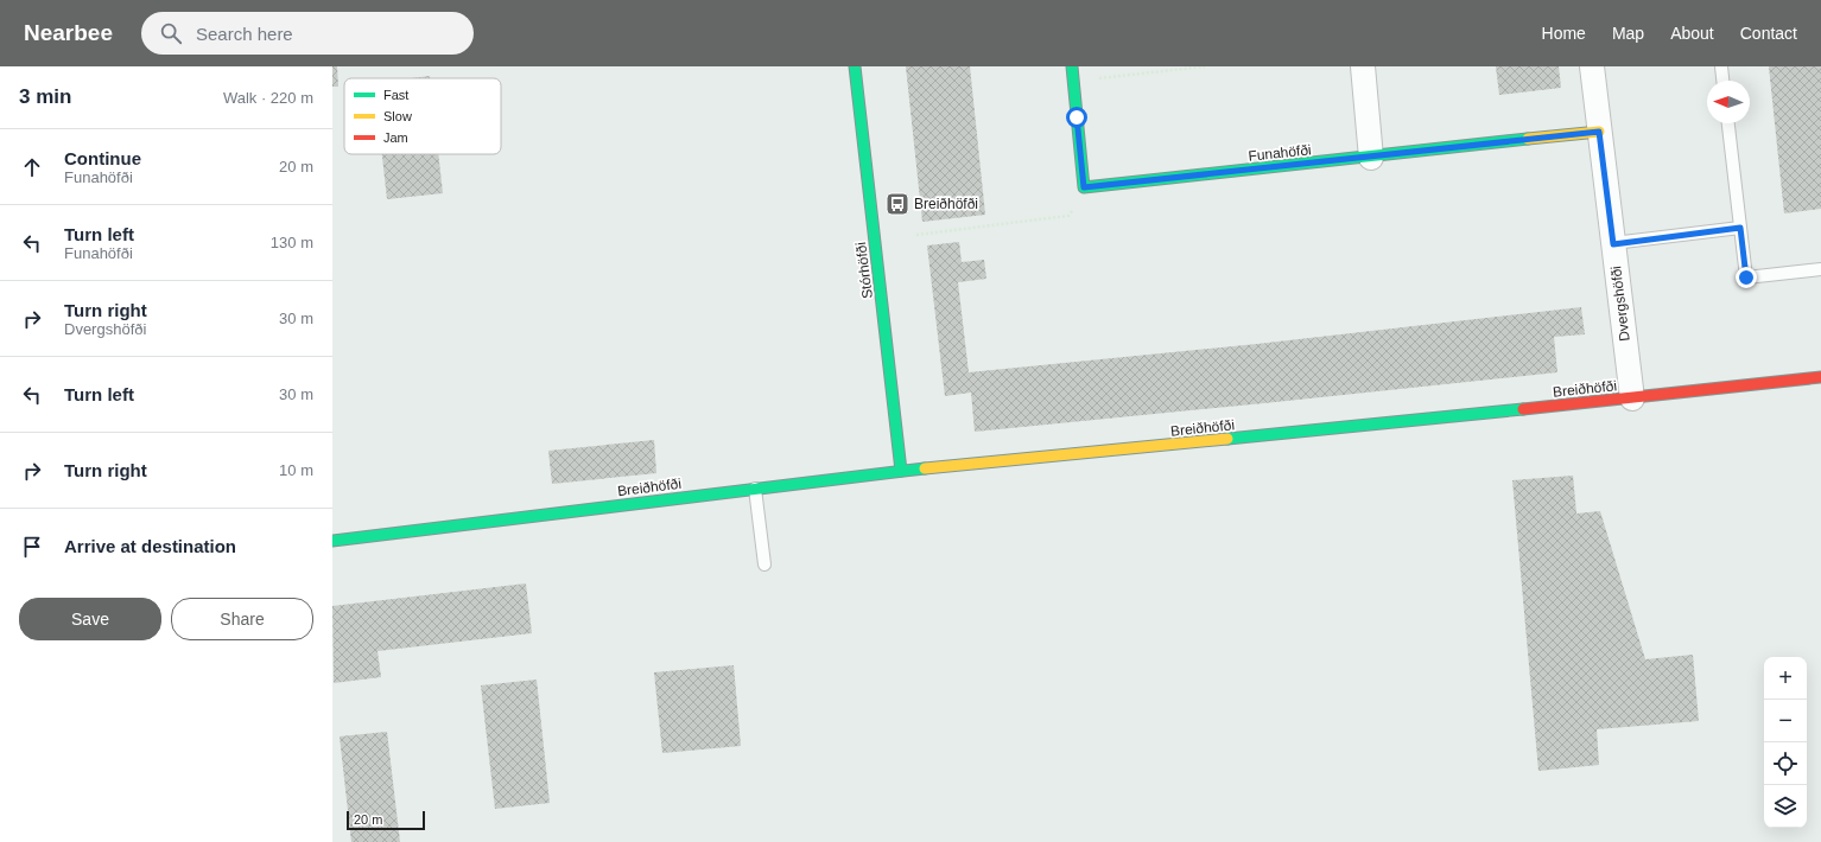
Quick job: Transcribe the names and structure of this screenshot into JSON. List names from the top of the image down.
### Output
{
  "streets": {
    "street": [
      "Funahöfði",
      "Stórhöfði",
      "Dvergshöfði",
      "Breiðhöfði"
    ]
  },
  "crossings": [
    ["Funahöfði", "Dvergshöfði"],
    ["Stórhöfði", "Breiðhöfði"],
    ["Dvergshöfði", "Breiðhöfði"]
  ],
  "places": {
    "bus stop": ["Breiðhöfði"]
  },
  "legend": ["Fast", "Slow", "Jam"],
  "scale_bar": "20 m",
  "north": "left",
  "page": {
    "header": "Nearbee",
    "search": "Search here",
    "nav": [
      "Home",
      "Map",
      "About",
      "Contact"
    ],
    "heading": ["3 min", "Walk · 220 m"],
    "list": [
      ["Continue", "Funahöfði", "20 m"],
      ["Turn left", "Funahöfði", "130 m"],
      ["Turn right", "Dvergshöfði", "30 m"],
      ["Turn left", "30 m"],
      ["Turn right", "10 m"],
      "Arrive at destination"
    ],
    "buttons": ["Save", "Share"],
    "map_buttons": ["+", "−"],
    "scale": "20 m"
  }
}
